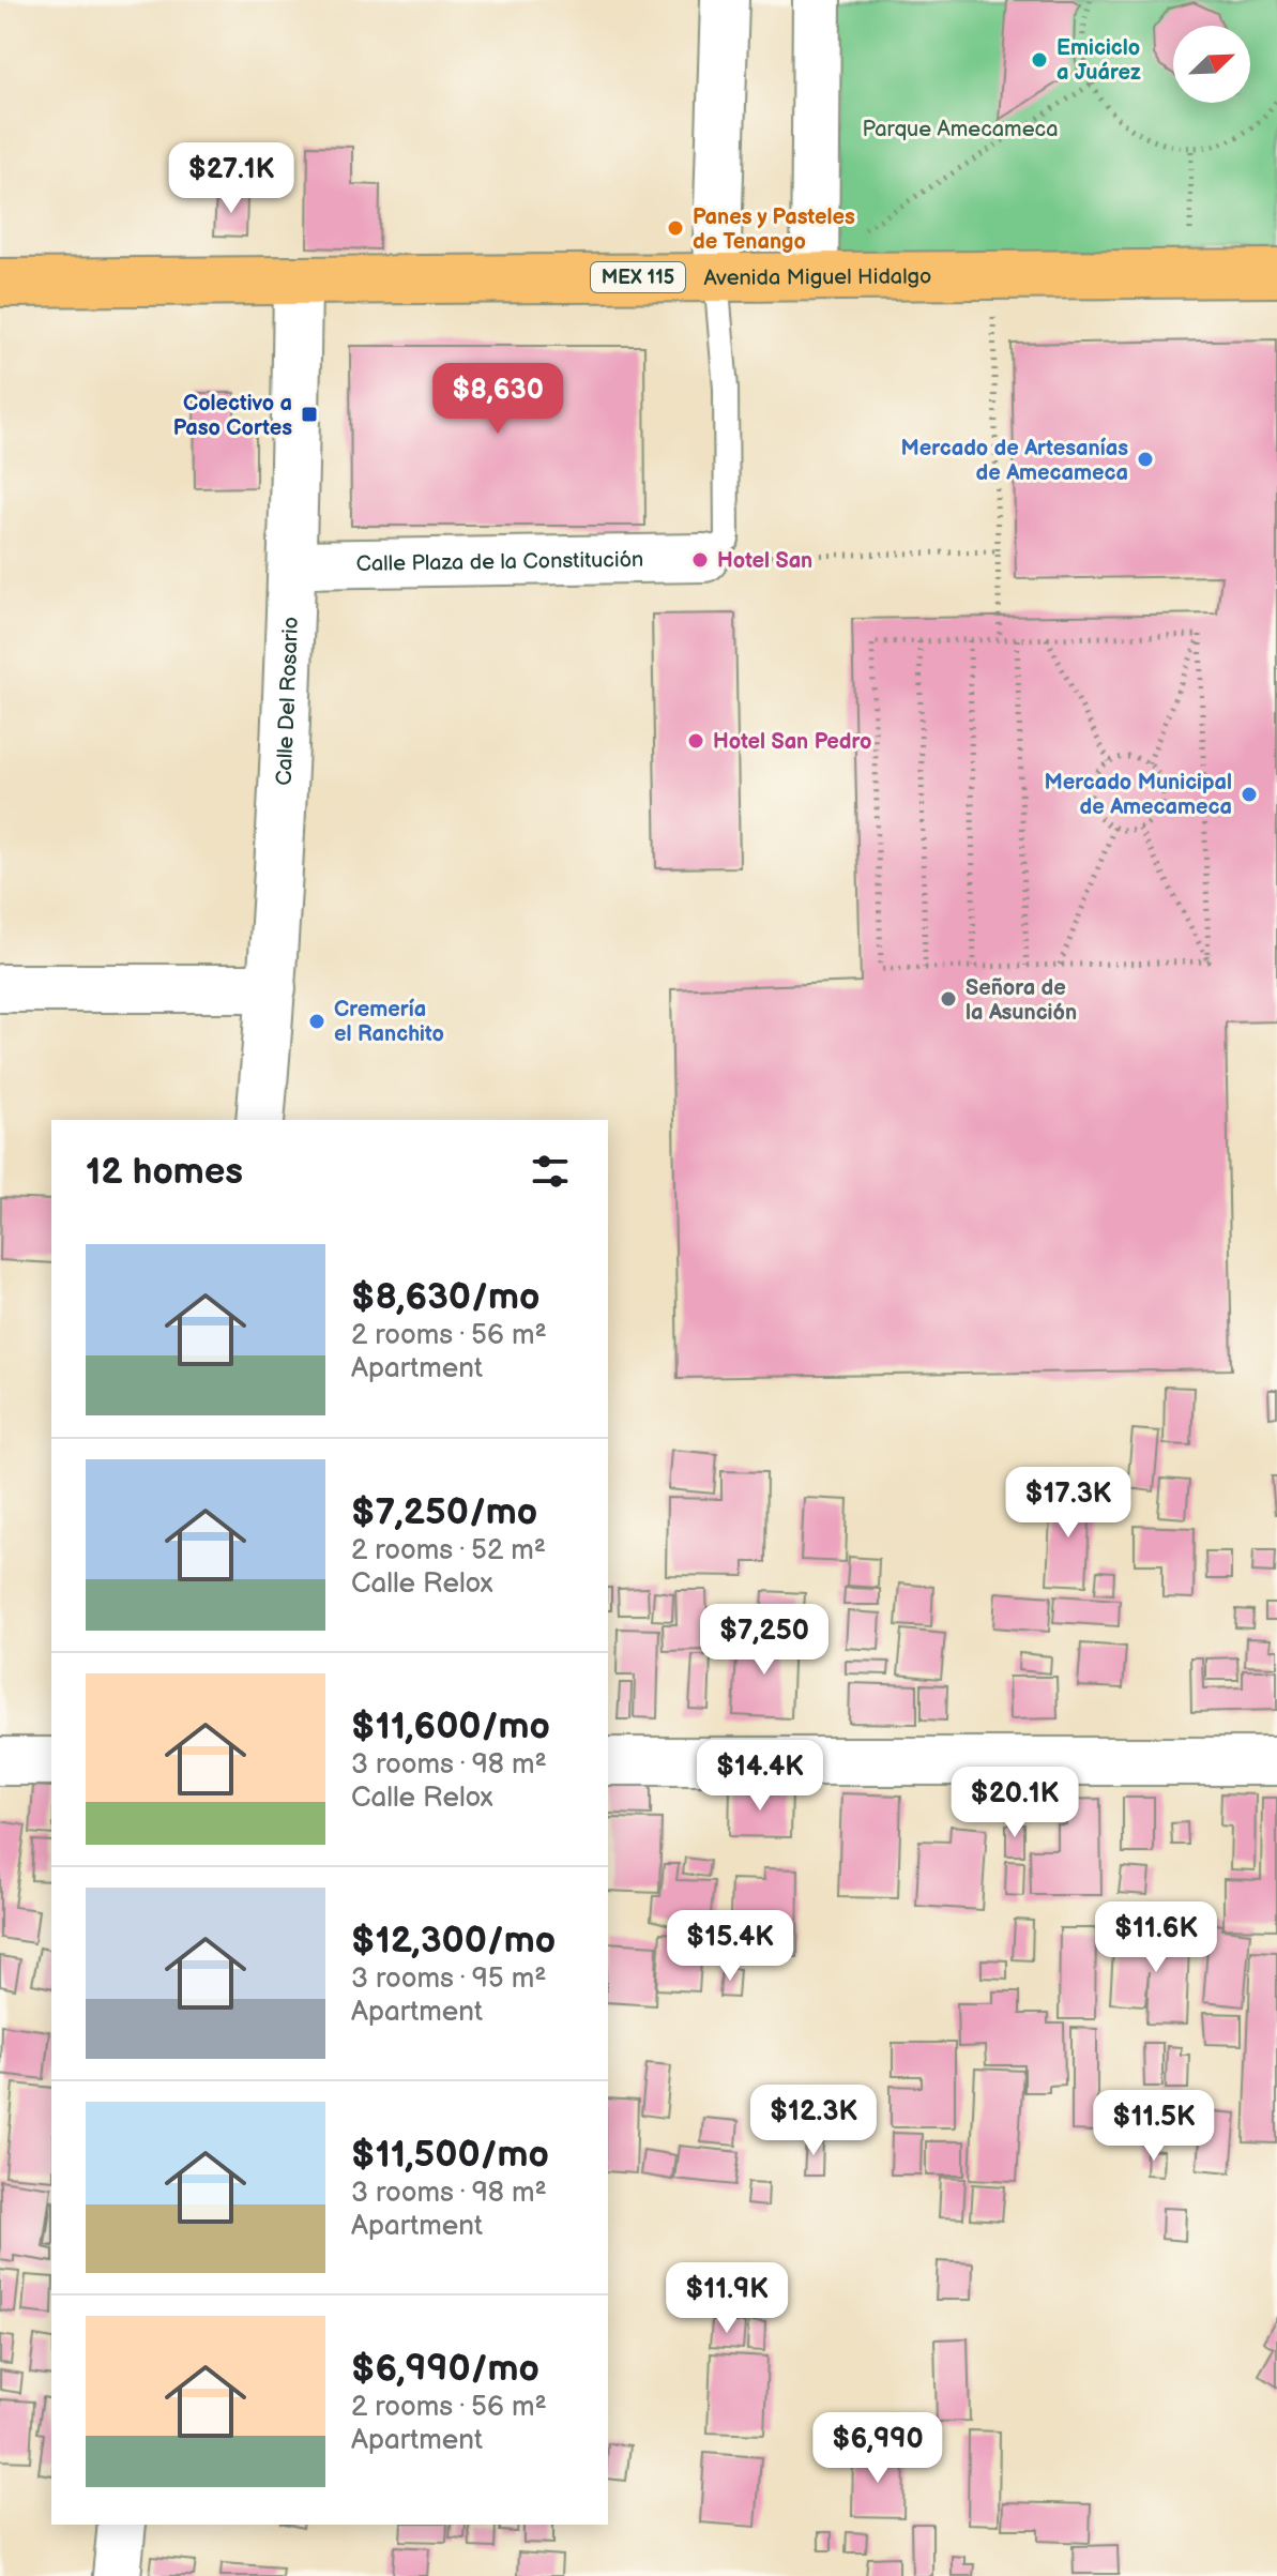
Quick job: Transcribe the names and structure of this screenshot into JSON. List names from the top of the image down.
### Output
{
  "streets": {
    "main road": ["Avenida Miguel Hidalgo", "MEX 115"],
    "street": ["Calle Plaza de la Constitución", "Calle Del Rosario"]
  },
  "crossings": [
    ["Avenida Miguel Hidalgo", "Calle Del Rosario"],
    ["Calle Plaza de la Constitución", "Calle Del Rosario"]
  ],
  "parks": ["Parque Amecameca"],
  "places": {
    "other": [
      "Emiciclo a Juárez",
      "Panes y Pasteles de Tenango",
      "Mercado de Artesanías de Amecameca",
      "Hotel San",
      "Hotel San Pedro",
      "Mercado Municipal de Amecameca",
      "Señora de la Asunción",
      "Cremería el Ranchito"
    ],
    "transit": ["Colectivo a Paso Cortes"]
  },
  "north": "top right",
  "page": {
    "price": [
      "$27.1K",
      "$8,630",
      "$17.3K",
      "$7,250",
      "$14.4K",
      "$20.1K",
      "$11.6K",
      "$15.4K",
      "$12.3K",
      "$11.5K",
      "$11.9K",
      "$6,990"
    ],
    "heading": "12 homes",
    "list": [
      {
        "name": "$8,630/mo",
        "note": "2 rooms · 56 m² · Apartment"
      },
      {
        "name": "$7,250/mo",
        "note": "2 rooms · 52 m² · Calle Relox"
      },
      {
        "name": "$11,600/mo",
        "note": "3 rooms · 98 m² · Calle Relox"
      },
      {
        "name": "$12,300/mo",
        "note": "3 rooms · 95 m² · Apartment"
      },
      {
        "name": "$11,500/mo",
        "note": "3 rooms · 98 m² · Apartment"
      },
      {
        "name": "$6,990/mo",
        "note": "2 rooms · 56 m² · Apartment"
      }
    ]
  }
}
